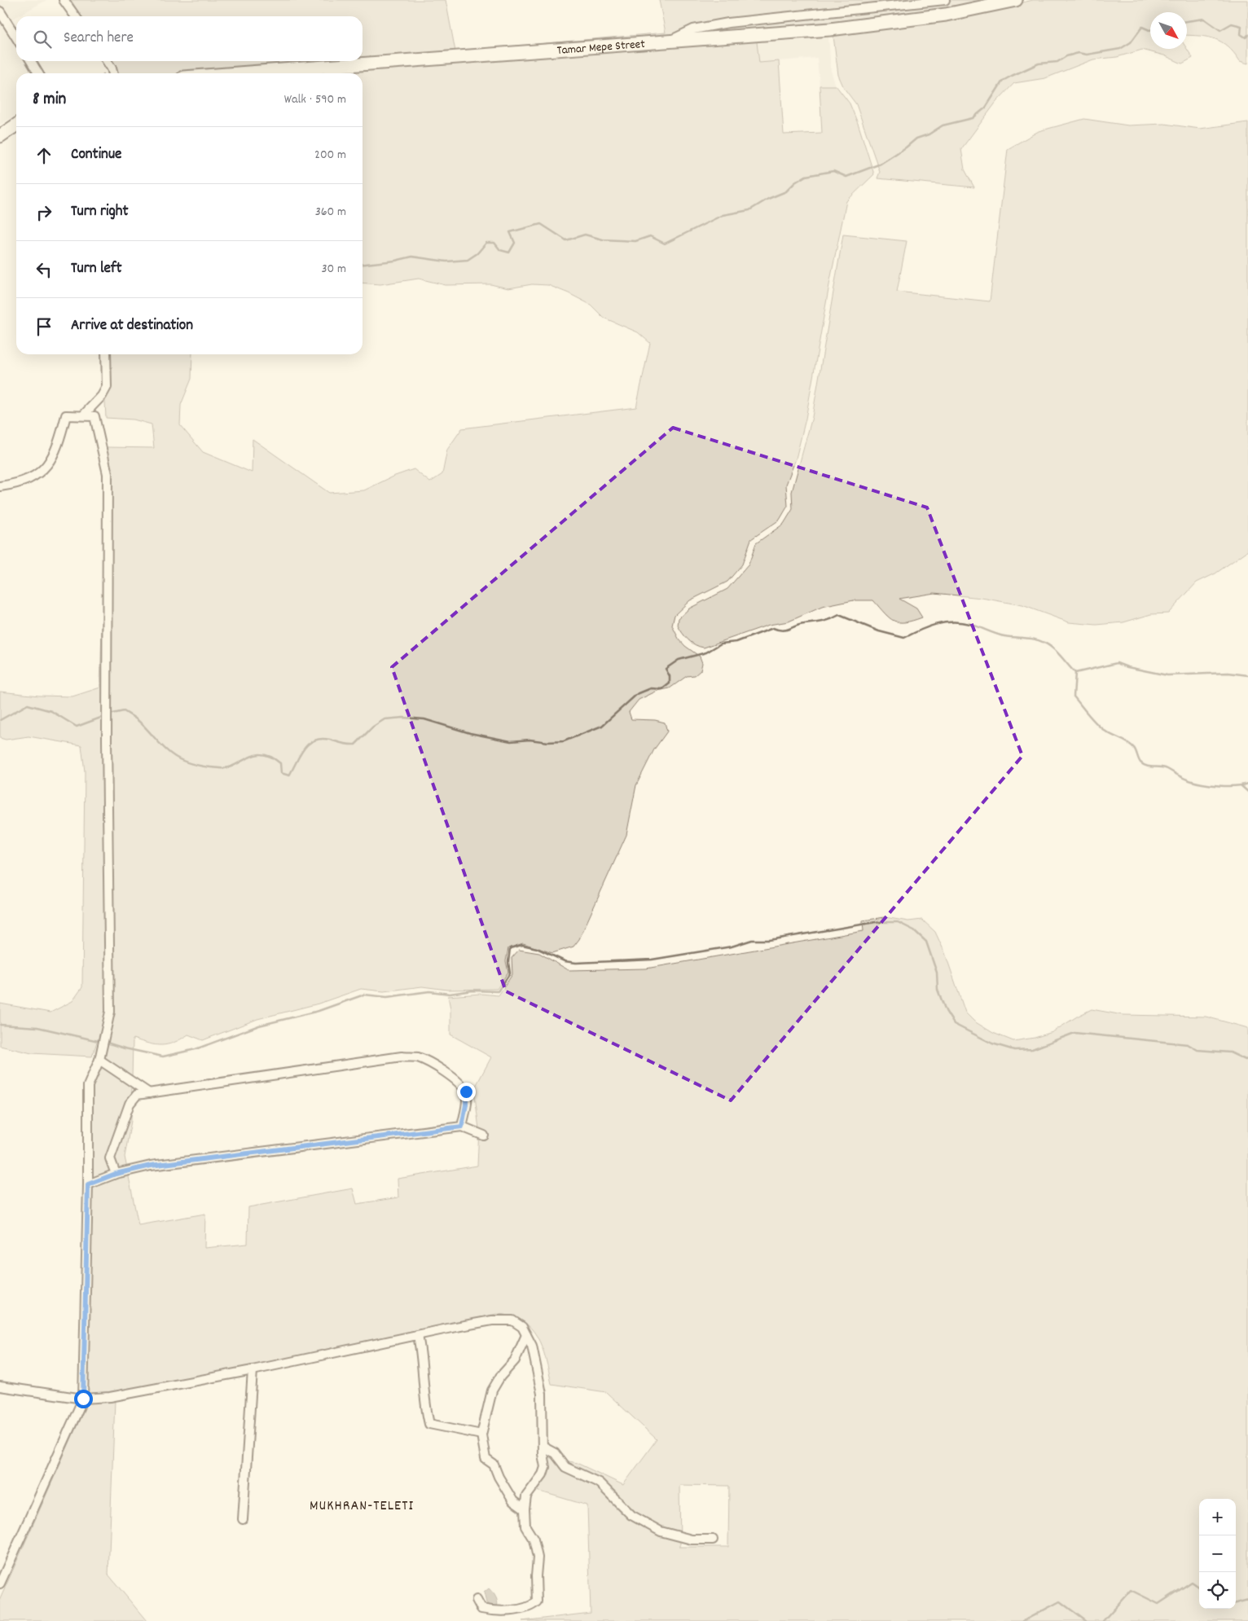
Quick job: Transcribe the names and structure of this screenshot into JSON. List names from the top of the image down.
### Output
{
  "streets": {
    "street": ["Tamar Mepe Street"]
  },
  "districts": ["MUKHRAN-TELETI"],
  "north": "bottom right",
  "page": {
    "search": "Search here",
    "heading": ["8 min", "Walk · 590 m"],
    "list": [
      ["Continue", "200 m"],
      ["Turn right", "360 m"],
      ["Turn left", "30 m"],
      "Arrive at destination"
    ],
    "map_buttons": ["+", "−"]
  }
}
